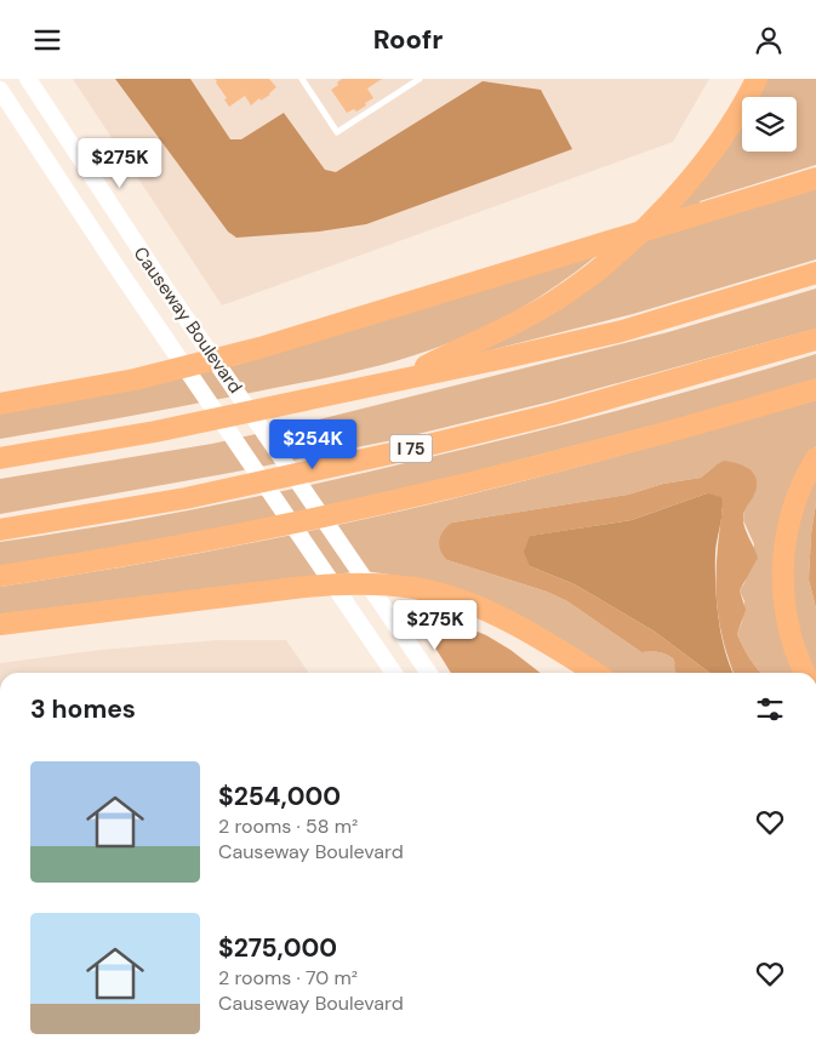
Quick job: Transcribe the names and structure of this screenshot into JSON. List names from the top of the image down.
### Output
{
  "streets": {
    "highway": ["I 75"],
    "main road": ["Causeway Boulevard"]
  },
  "page": {
    "header": "Roofr",
    "price": ["$275K", "$254K", "$275K"],
    "heading": "3 homes",
    "list": [
      {
        "name": "$254,000",
        "note": "2 rooms · 58 m² · Causeway Boulevard"
      },
      {
        "name": "$275,000",
        "note": "2 rooms · 70 m² · Causeway Boulevard"
      }
    ]
  }
}
